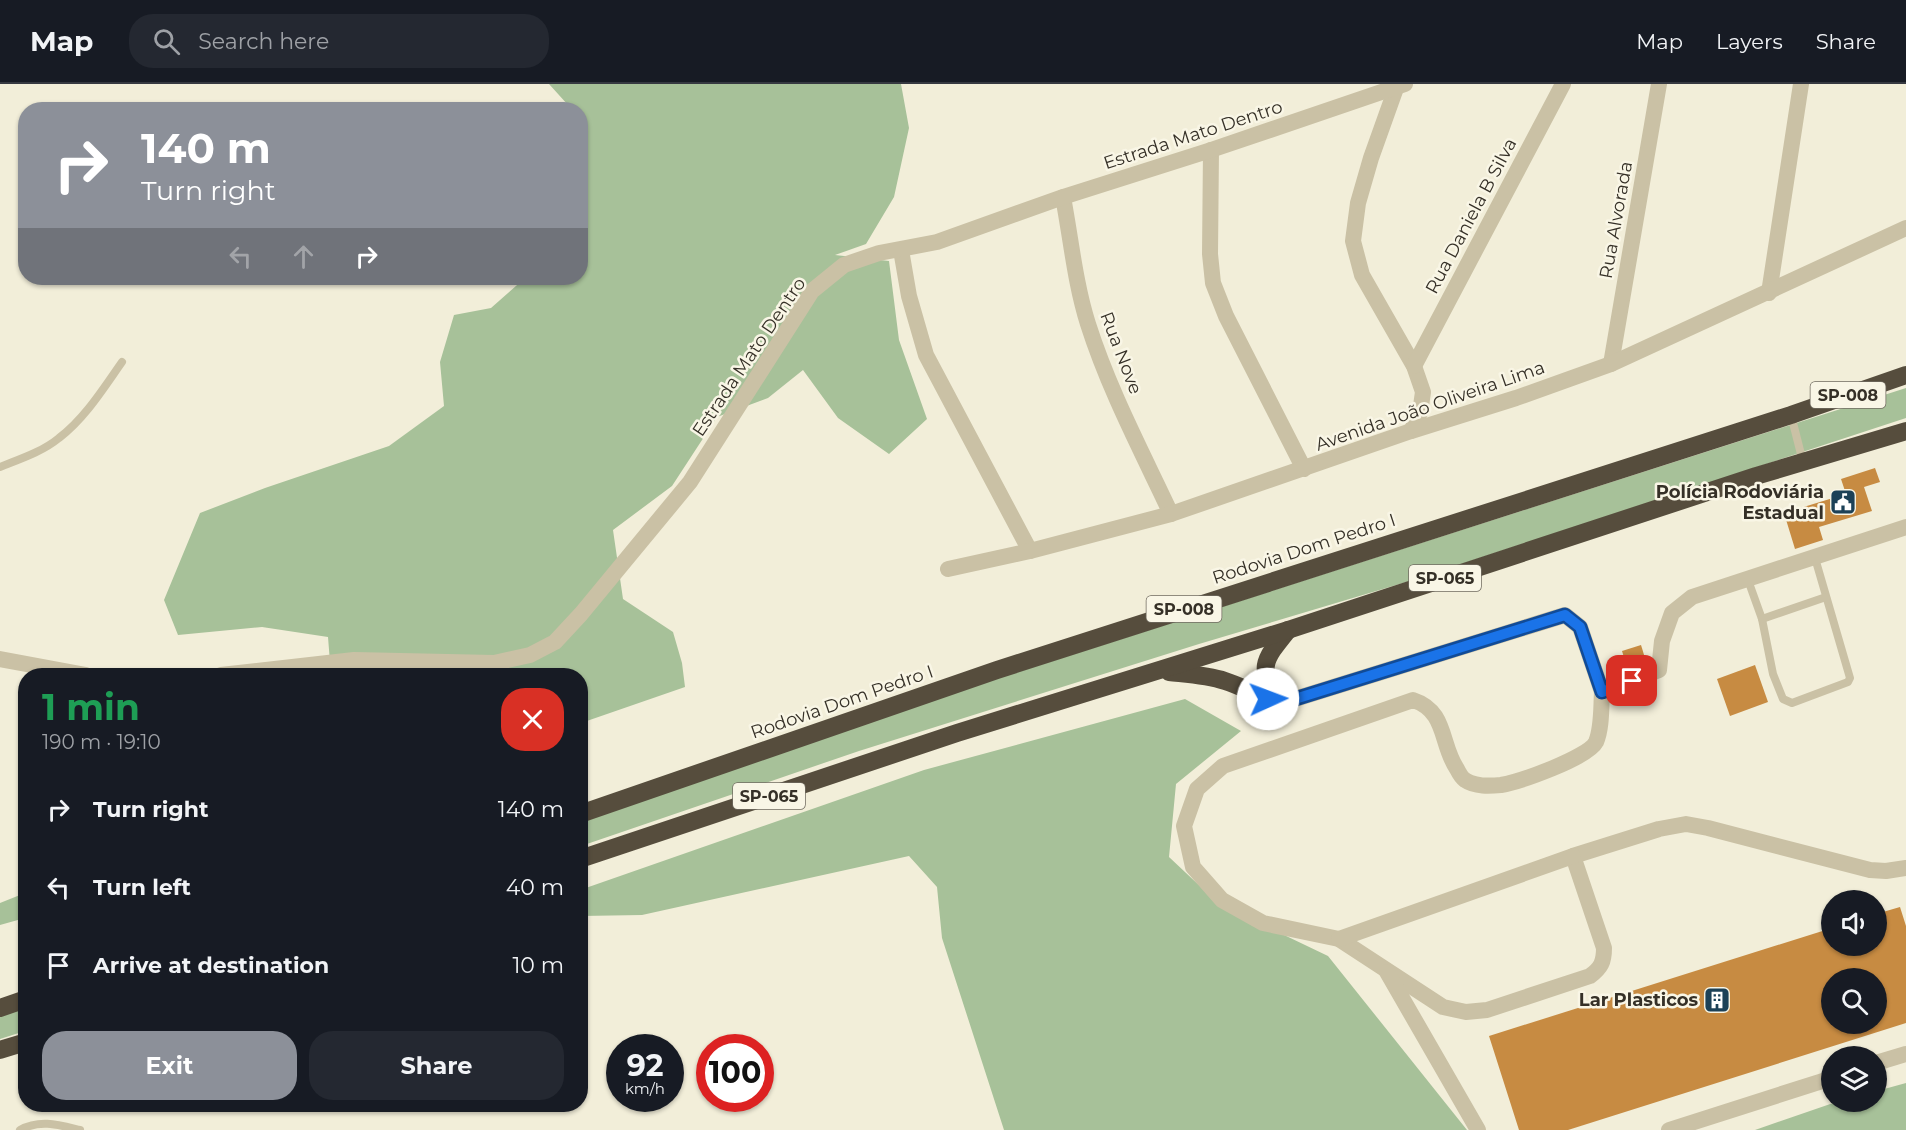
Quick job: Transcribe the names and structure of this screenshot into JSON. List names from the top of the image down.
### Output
{
  "streets": {
    "highway": ["SP-008", "Rodovia Dom Pedro I", "SP-065"],
    "street": [
      "Estrada Mato Dentro",
      "Rua Daniela B Silva",
      "Rua Alvorada",
      "Rua Nove",
      "Avenida João Oliveira Lima"
    ]
  },
  "crossings": [
    ["Estrada Mato Dentro", "Rua Nove"],
    ["Rua Alvorada", "Avenida João Oliveira Lima"],
    ["Rua Nove", "Avenida João Oliveira Lima"]
  ],
  "places": {
    "public building": ["Polícia Rodoviária Estadual"],
    "building": ["Lar Plasticos"]
  },
  "page": {
    "header": "Map",
    "search": "Search here",
    "nav": ["Map", "Layers", "Share"],
    "turn": ["140 m", "Turn right"],
    "heading": ["1 min", "190 m · 19:10"],
    "list": [
      {
        "name": "Turn right",
        "value": "140 m"
      },
      {
        "name": "Turn left",
        "value": "40 m"
      },
      {
        "name": "Arrive at destination",
        "value": "10 m"
      }
    ],
    "buttons": ["Exit", "Share"],
    "speed": "92 km/h",
    "limit": "100"
  }
}
